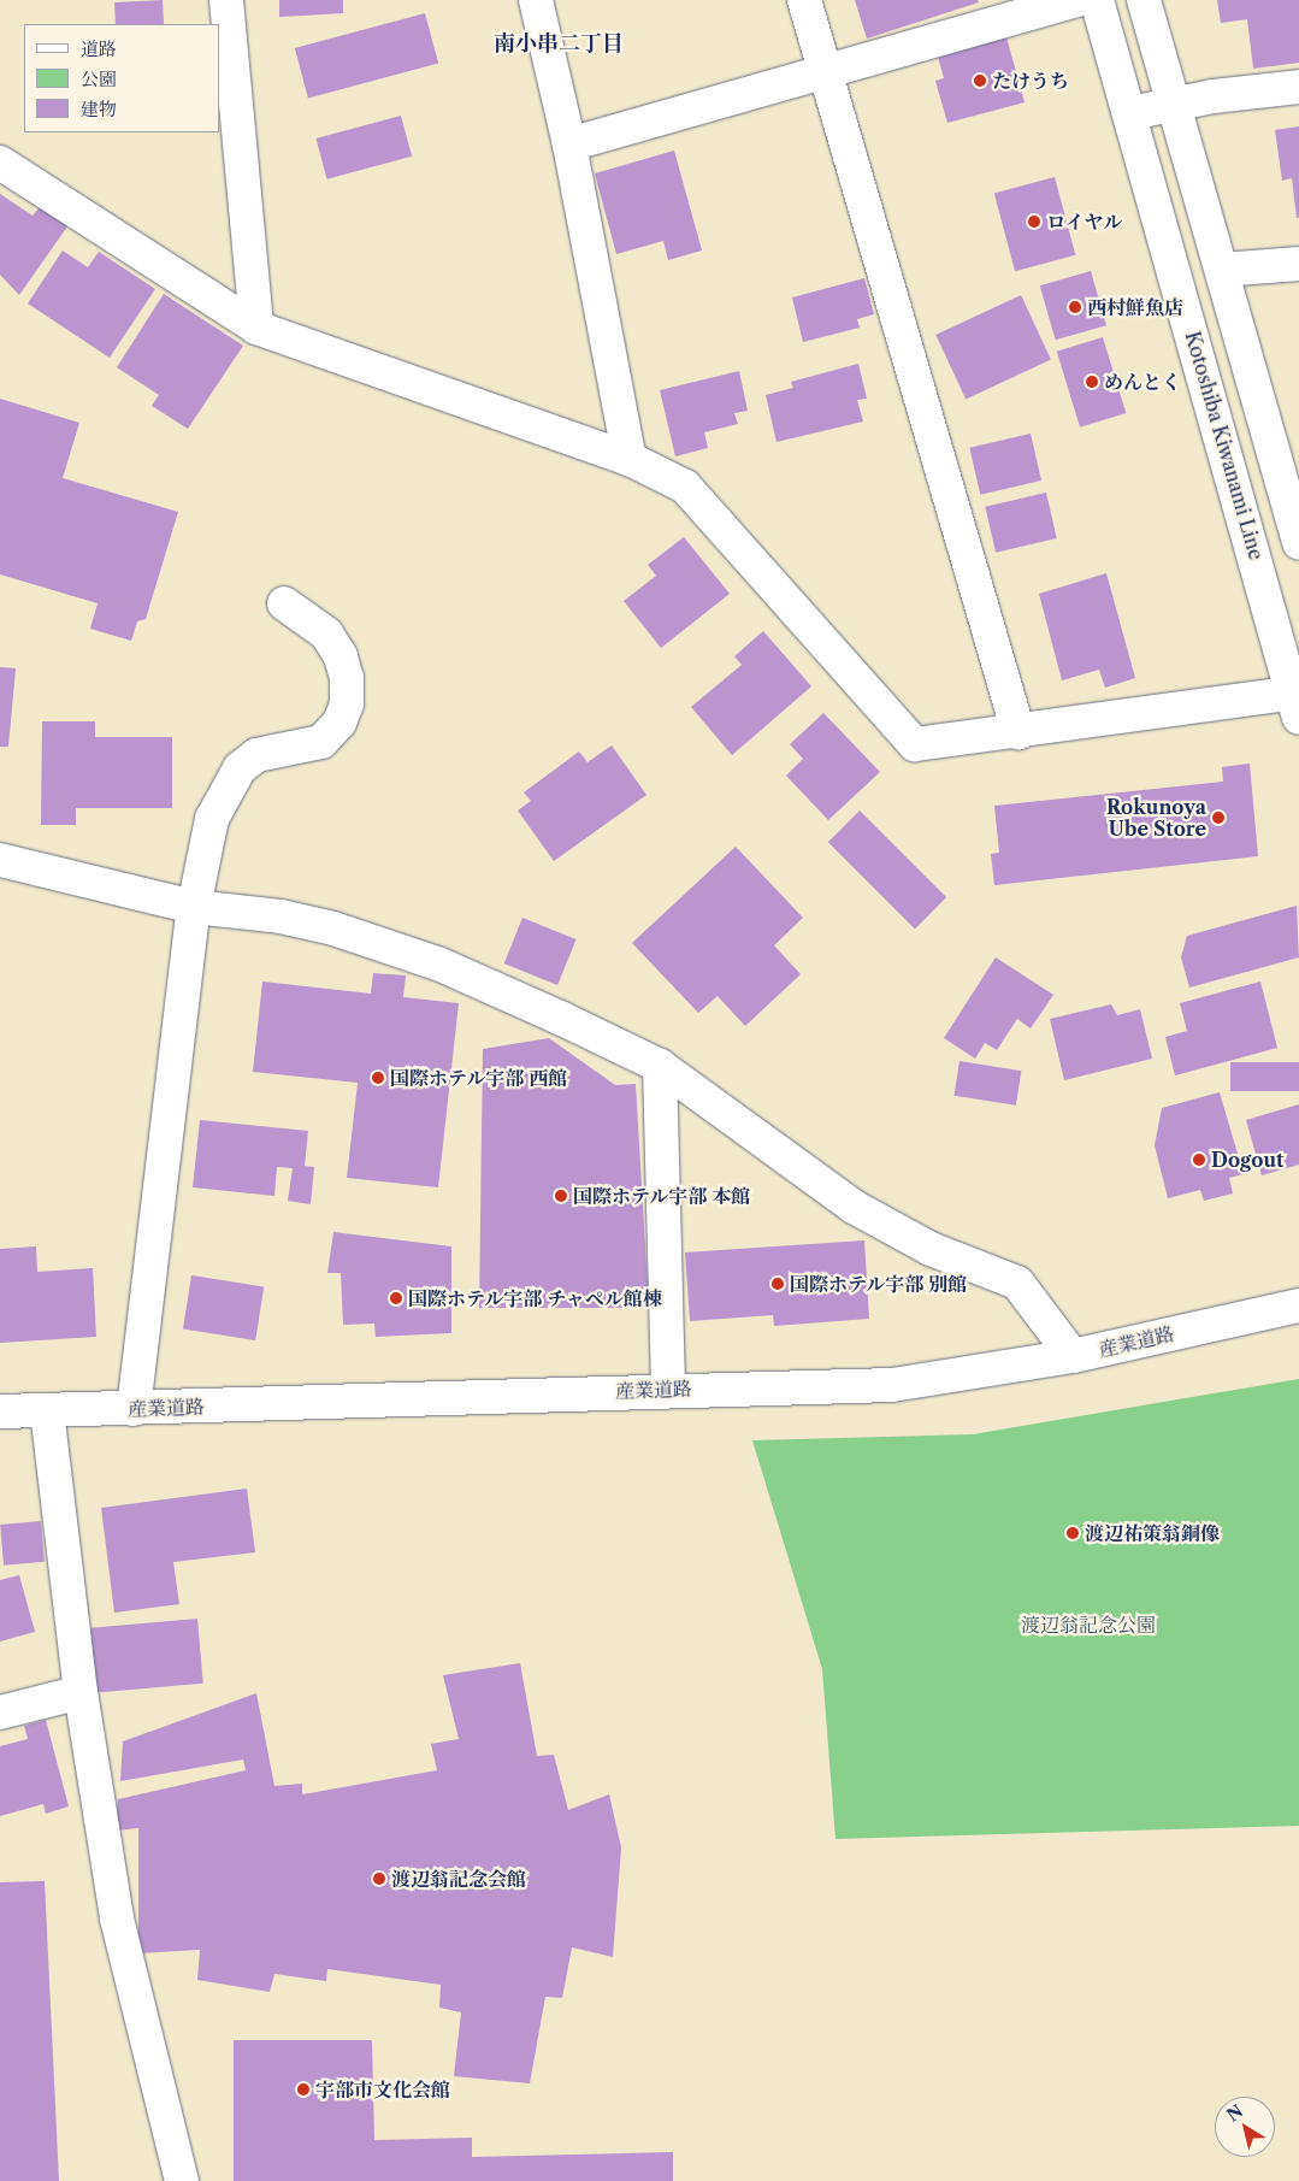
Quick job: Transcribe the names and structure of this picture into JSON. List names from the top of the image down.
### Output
{
  "streets": {
    "street": ["Kotoshiba Kiwanami Line", "産業道路"]
  },
  "districts": ["南小串二丁目"],
  "parks": ["渡辺翁記念公園"],
  "places": [
    "たけうち",
    "ロイヤル",
    "西村鮮魚店",
    "めんとく",
    "Rokunoya Ube Store",
    "国際ホテル宇部 西館",
    "Dogout",
    "国際ホテル宇部 本館",
    "国際ホテル宇部 別館",
    "国際ホテル宇部 チャペル館棟",
    "渡辺祐策翁銅像",
    "渡辺翁記念会館",
    "宇部市文化会館"
  ],
  "legend": ["道路", "公園", "建物"],
  "north": "top left"
}
